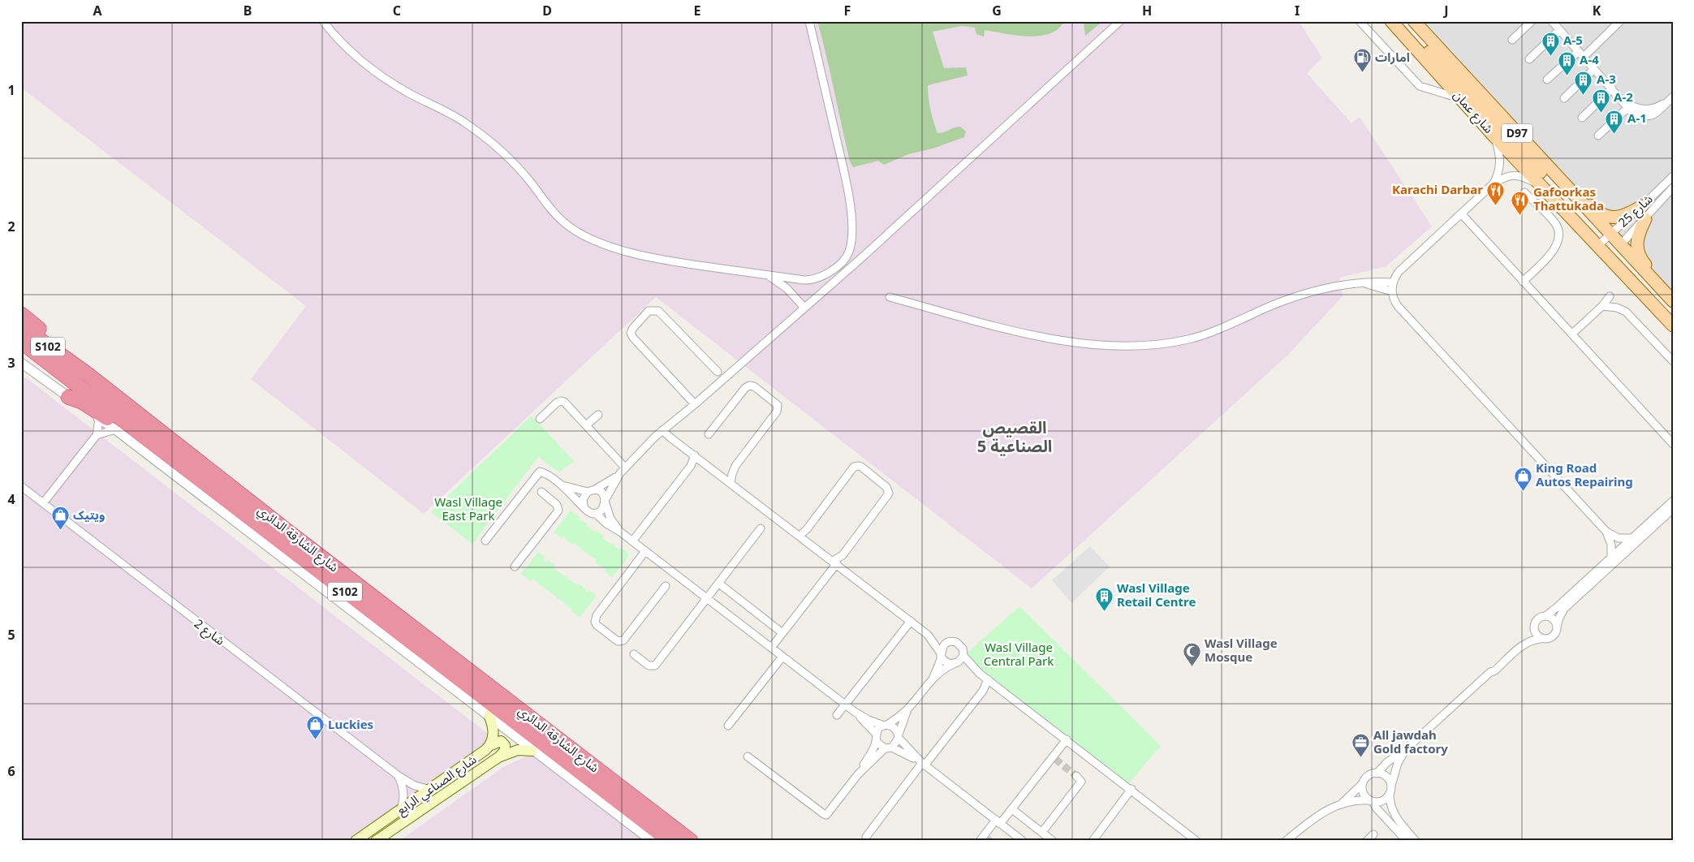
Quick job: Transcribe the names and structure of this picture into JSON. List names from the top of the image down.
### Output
{
  "streets": {
    "highway": ["S102", "شارع الشارقة الدائري"],
    "main road": ["شارع عمان", "D97", "شارع الصناعي الرابع"],
    "street": ["شارع 25", "شارع 2"]
  },
  "crossings": [
    ["شارع عمان", "شارع 25"],
    ["شارع 2", "شارع الصناعي الرابع"]
  ],
  "districts": ["القصيص الصناعية 5"],
  "parks": ["Wasl Village East Park", "Wasl Village Central Park"],
  "places": {
    "building": [
      "A-5",
      "A-4",
      "A-3",
      "A-2",
      "A-1",
      "Wasl Village Retail Centre"
    ],
    "fuel station": ["امارات"],
    "restaurant": ["Karachi Darbar", "Gafoorkas Thattukada"],
    "shop": ["King Road Autos Repairing", "ویتیک", "Luckies"],
    "mosque": ["Wasl Village Mosque"],
    "office": ["All jawdah Gold factory"]
  },
  "grid": {
    "columns": [
      "A",
      "B",
      "C",
      "D",
      "E",
      "F",
      "G",
      "H",
      "I",
      "J",
      "K"
    ],
    "rows": [
      "1",
      "2",
      "3",
      "4",
      "5",
      "6"
    ]
  }
}
